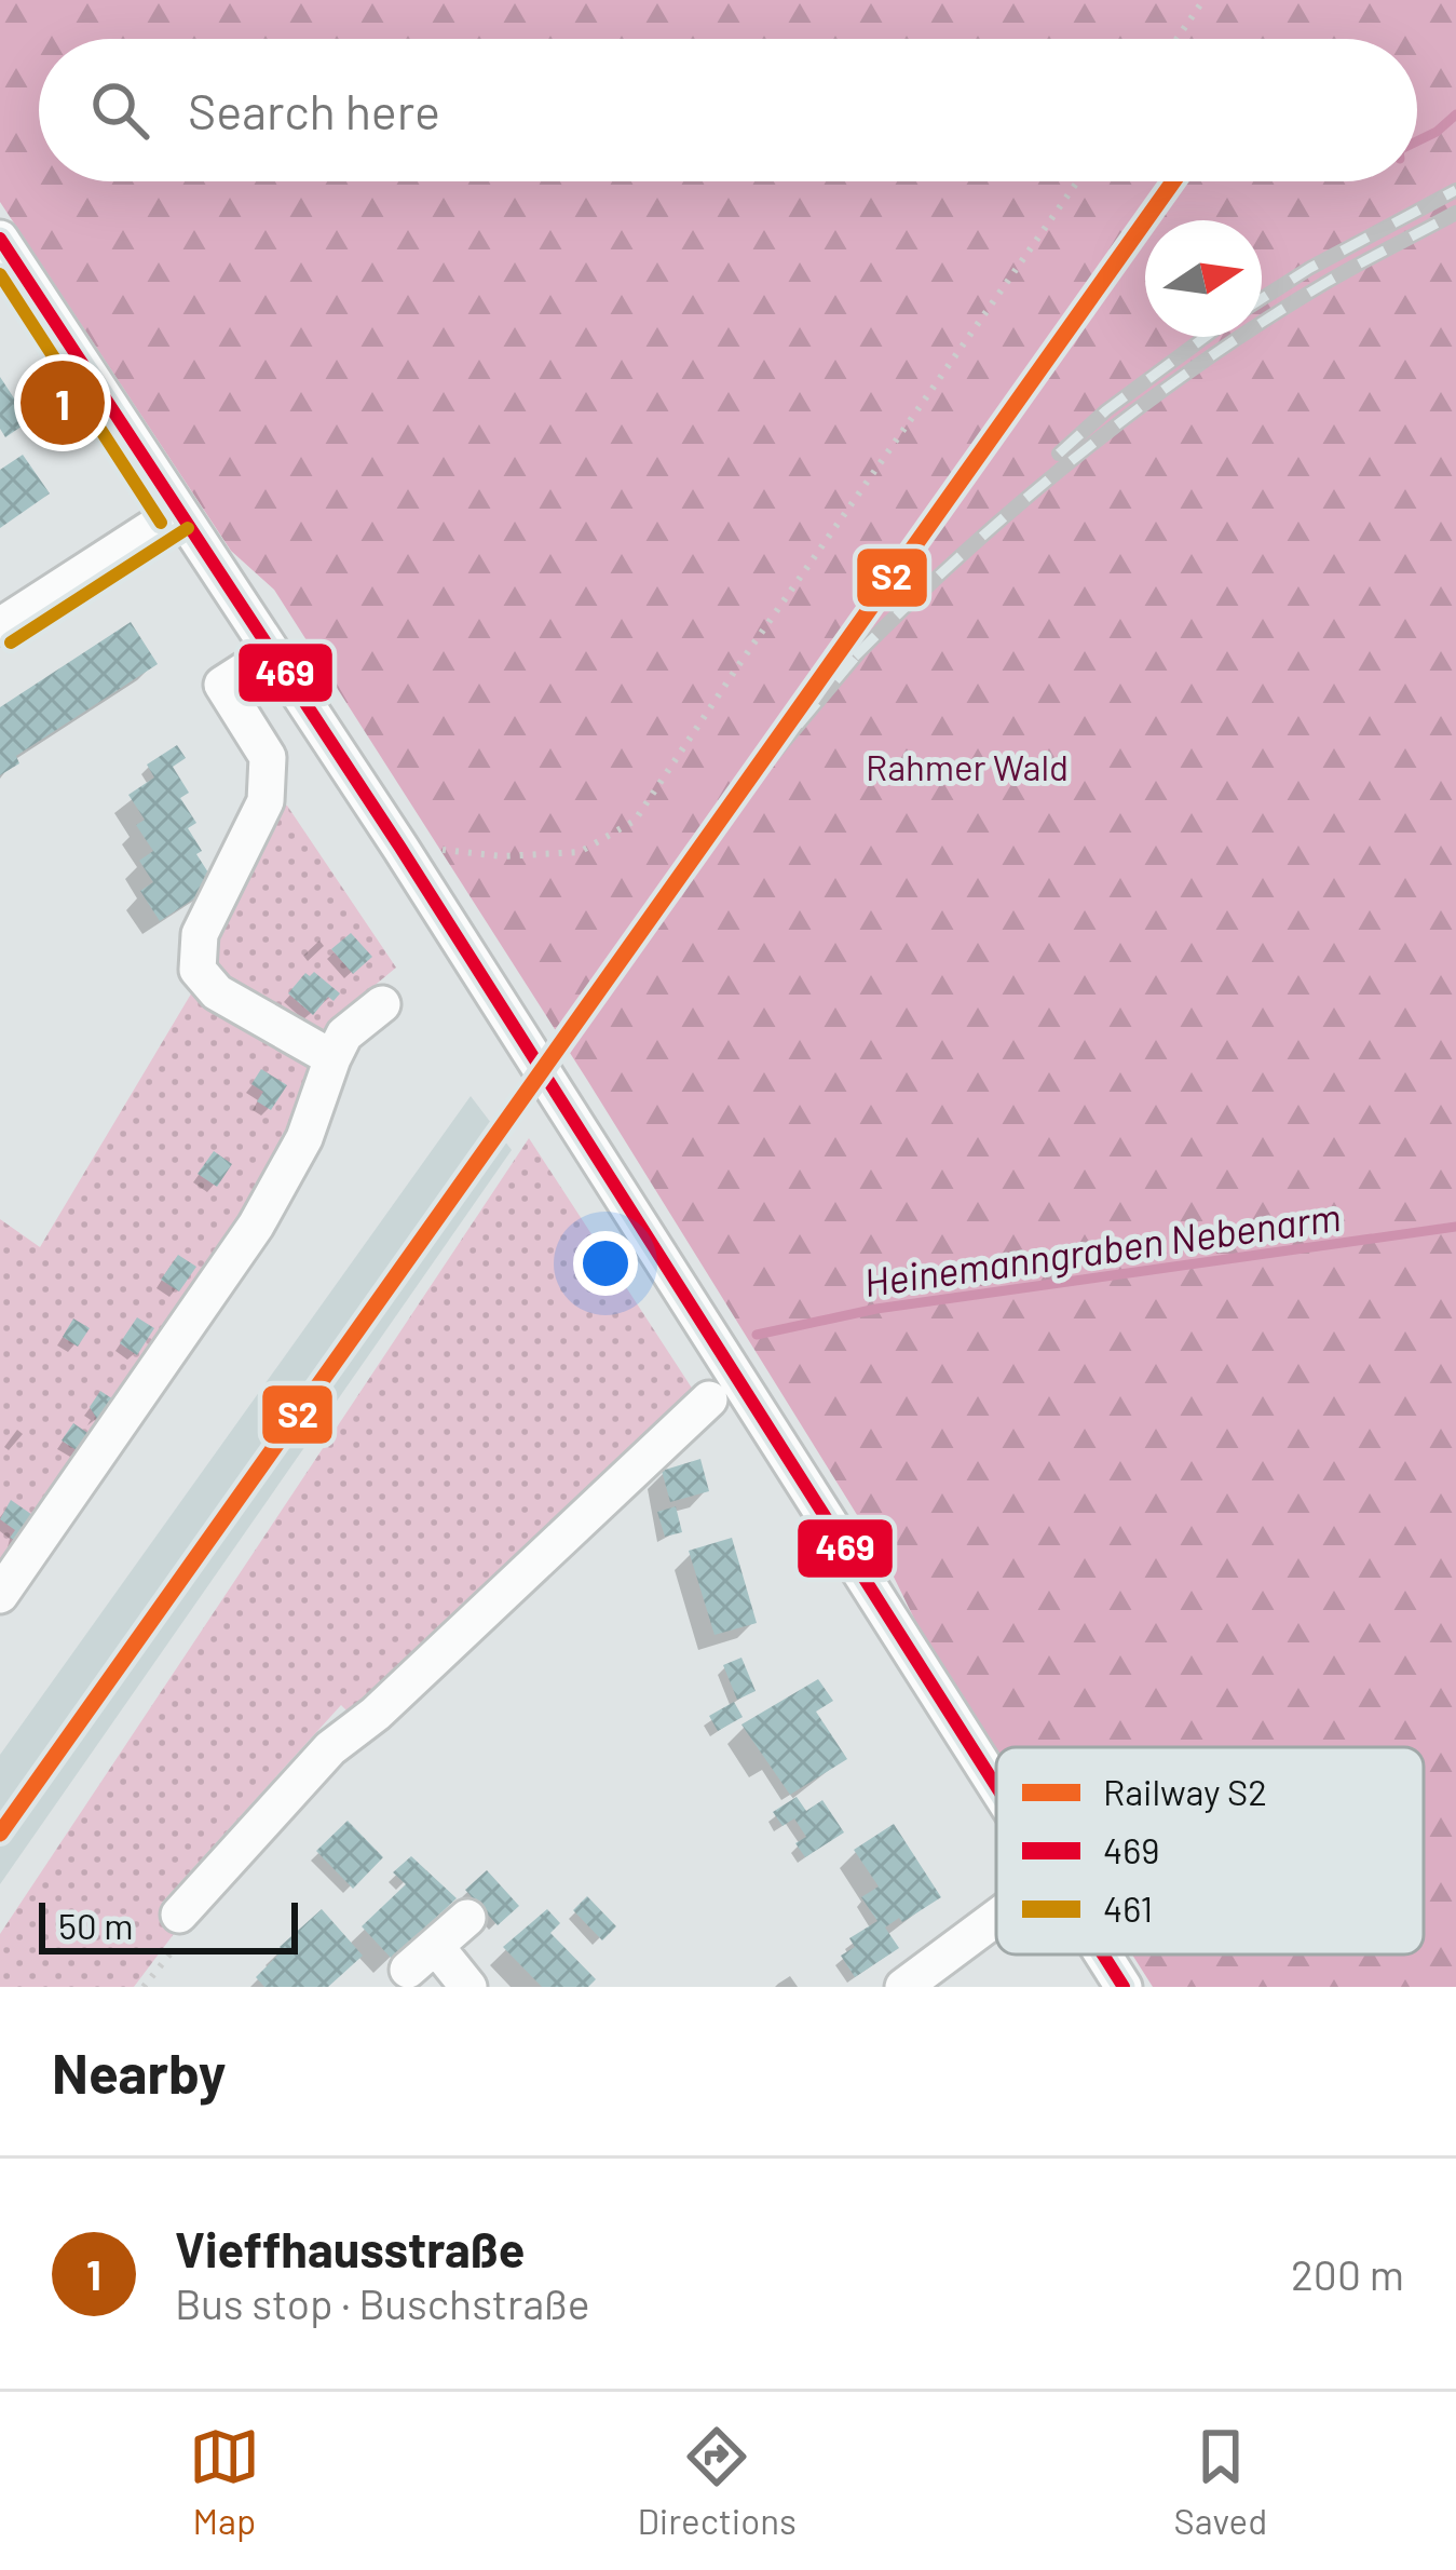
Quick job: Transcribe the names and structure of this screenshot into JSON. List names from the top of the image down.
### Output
{
  "water": ["Heinemanngraben Nebenarm"],
  "parks": ["Rahmer Wald"],
  "lines": ["rail line S2", "transit line 469", "transit line 461"],
  "legend": ["Railway S2", "469", "461"],
  "scale_bar": "50 m",
  "north": "right",
  "page": {
    "search": "Search here",
    "pins": "1",
    "scale": "50 m",
    "heading": "Nearby",
    "list": [
      {
        "mark": "1",
        "name": "Vieffhausstraße",
        "note": "Bus stop · Buschstraße",
        "value": "200 m"
      }
    ],
    "nav": ["Map", "Directions", "Saved"]
  }
}
